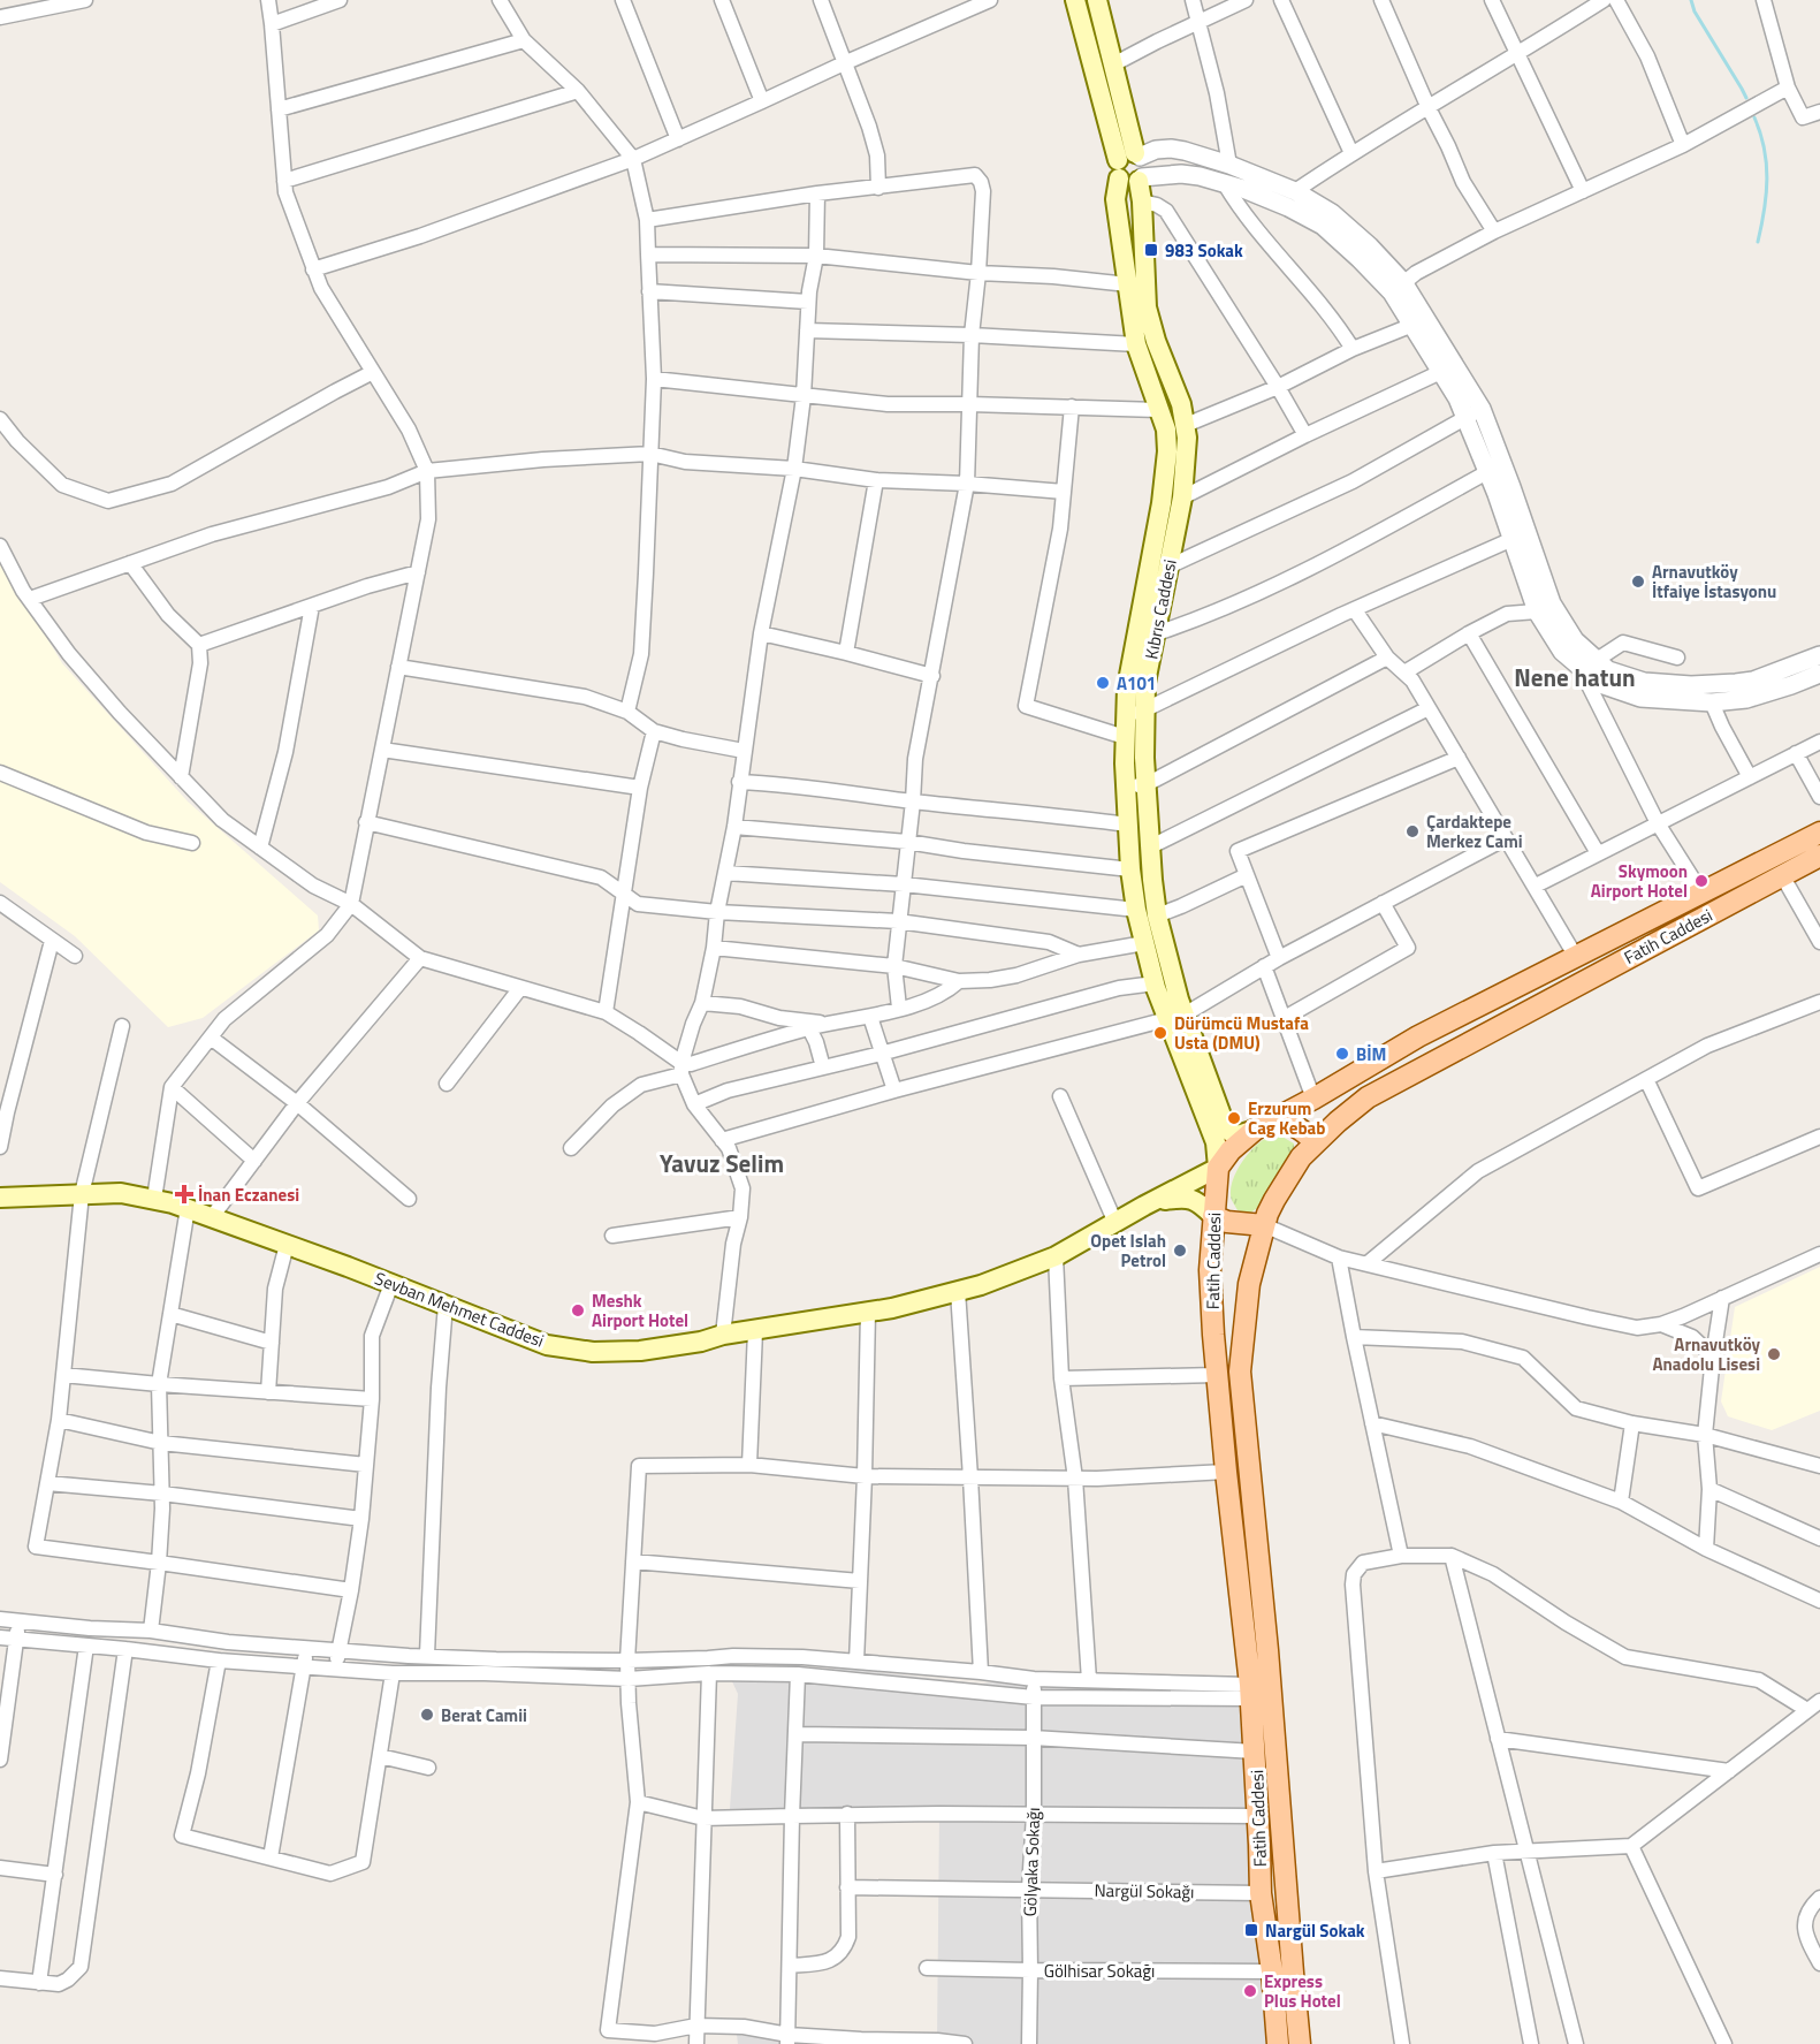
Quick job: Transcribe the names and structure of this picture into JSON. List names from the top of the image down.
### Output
{
  "streets": {
    "main road": ["Kıbrıs Caddesi", "Fatih Caddesi", "Sevban Mehmet Caddesi"],
    "street": ["Gölyaka Sokağı", "Nargül Sokağı", "Gölhisar Sokağı"]
  },
  "crossings": [
    ["Kıbrıs Caddesi", "Fatih Caddesi"],
    ["Fatih Caddesi", "Sevban Mehmet Caddesi"],
    ["Fatih Caddesi", "Nargül Sokağı"],
    ["Fatih Caddesi", "Gölhisar Sokağı"],
    ["Gölyaka Sokağı", "Nargül Sokağı"],
    ["Gölyaka Sokağı", "Gölhisar Sokağı"]
  ],
  "districts": ["Nene hatun", "Yavuz Selim"],
  "places": {
    "transit": ["983 Sokak", "Nargül Sokak"],
    "other": [
      "Arnavutköy İtfaiye İstasyonu",
      "A101",
      "Çardaktepe Merkez Cami",
      "Skymoon Airport Hotel",
      "Dürümcü Mustafa Usta (DMU)",
      "BİM",
      "Erzurum Cag Kebab",
      "Opet Islah Petrol",
      "Meshk Airport Hotel",
      "Arnavutköy Anadolu Lisesi",
      "Berat Camii",
      "Express Plus Hotel"
    ],
    "health": ["İnan Eczanesi"]
  }
}
